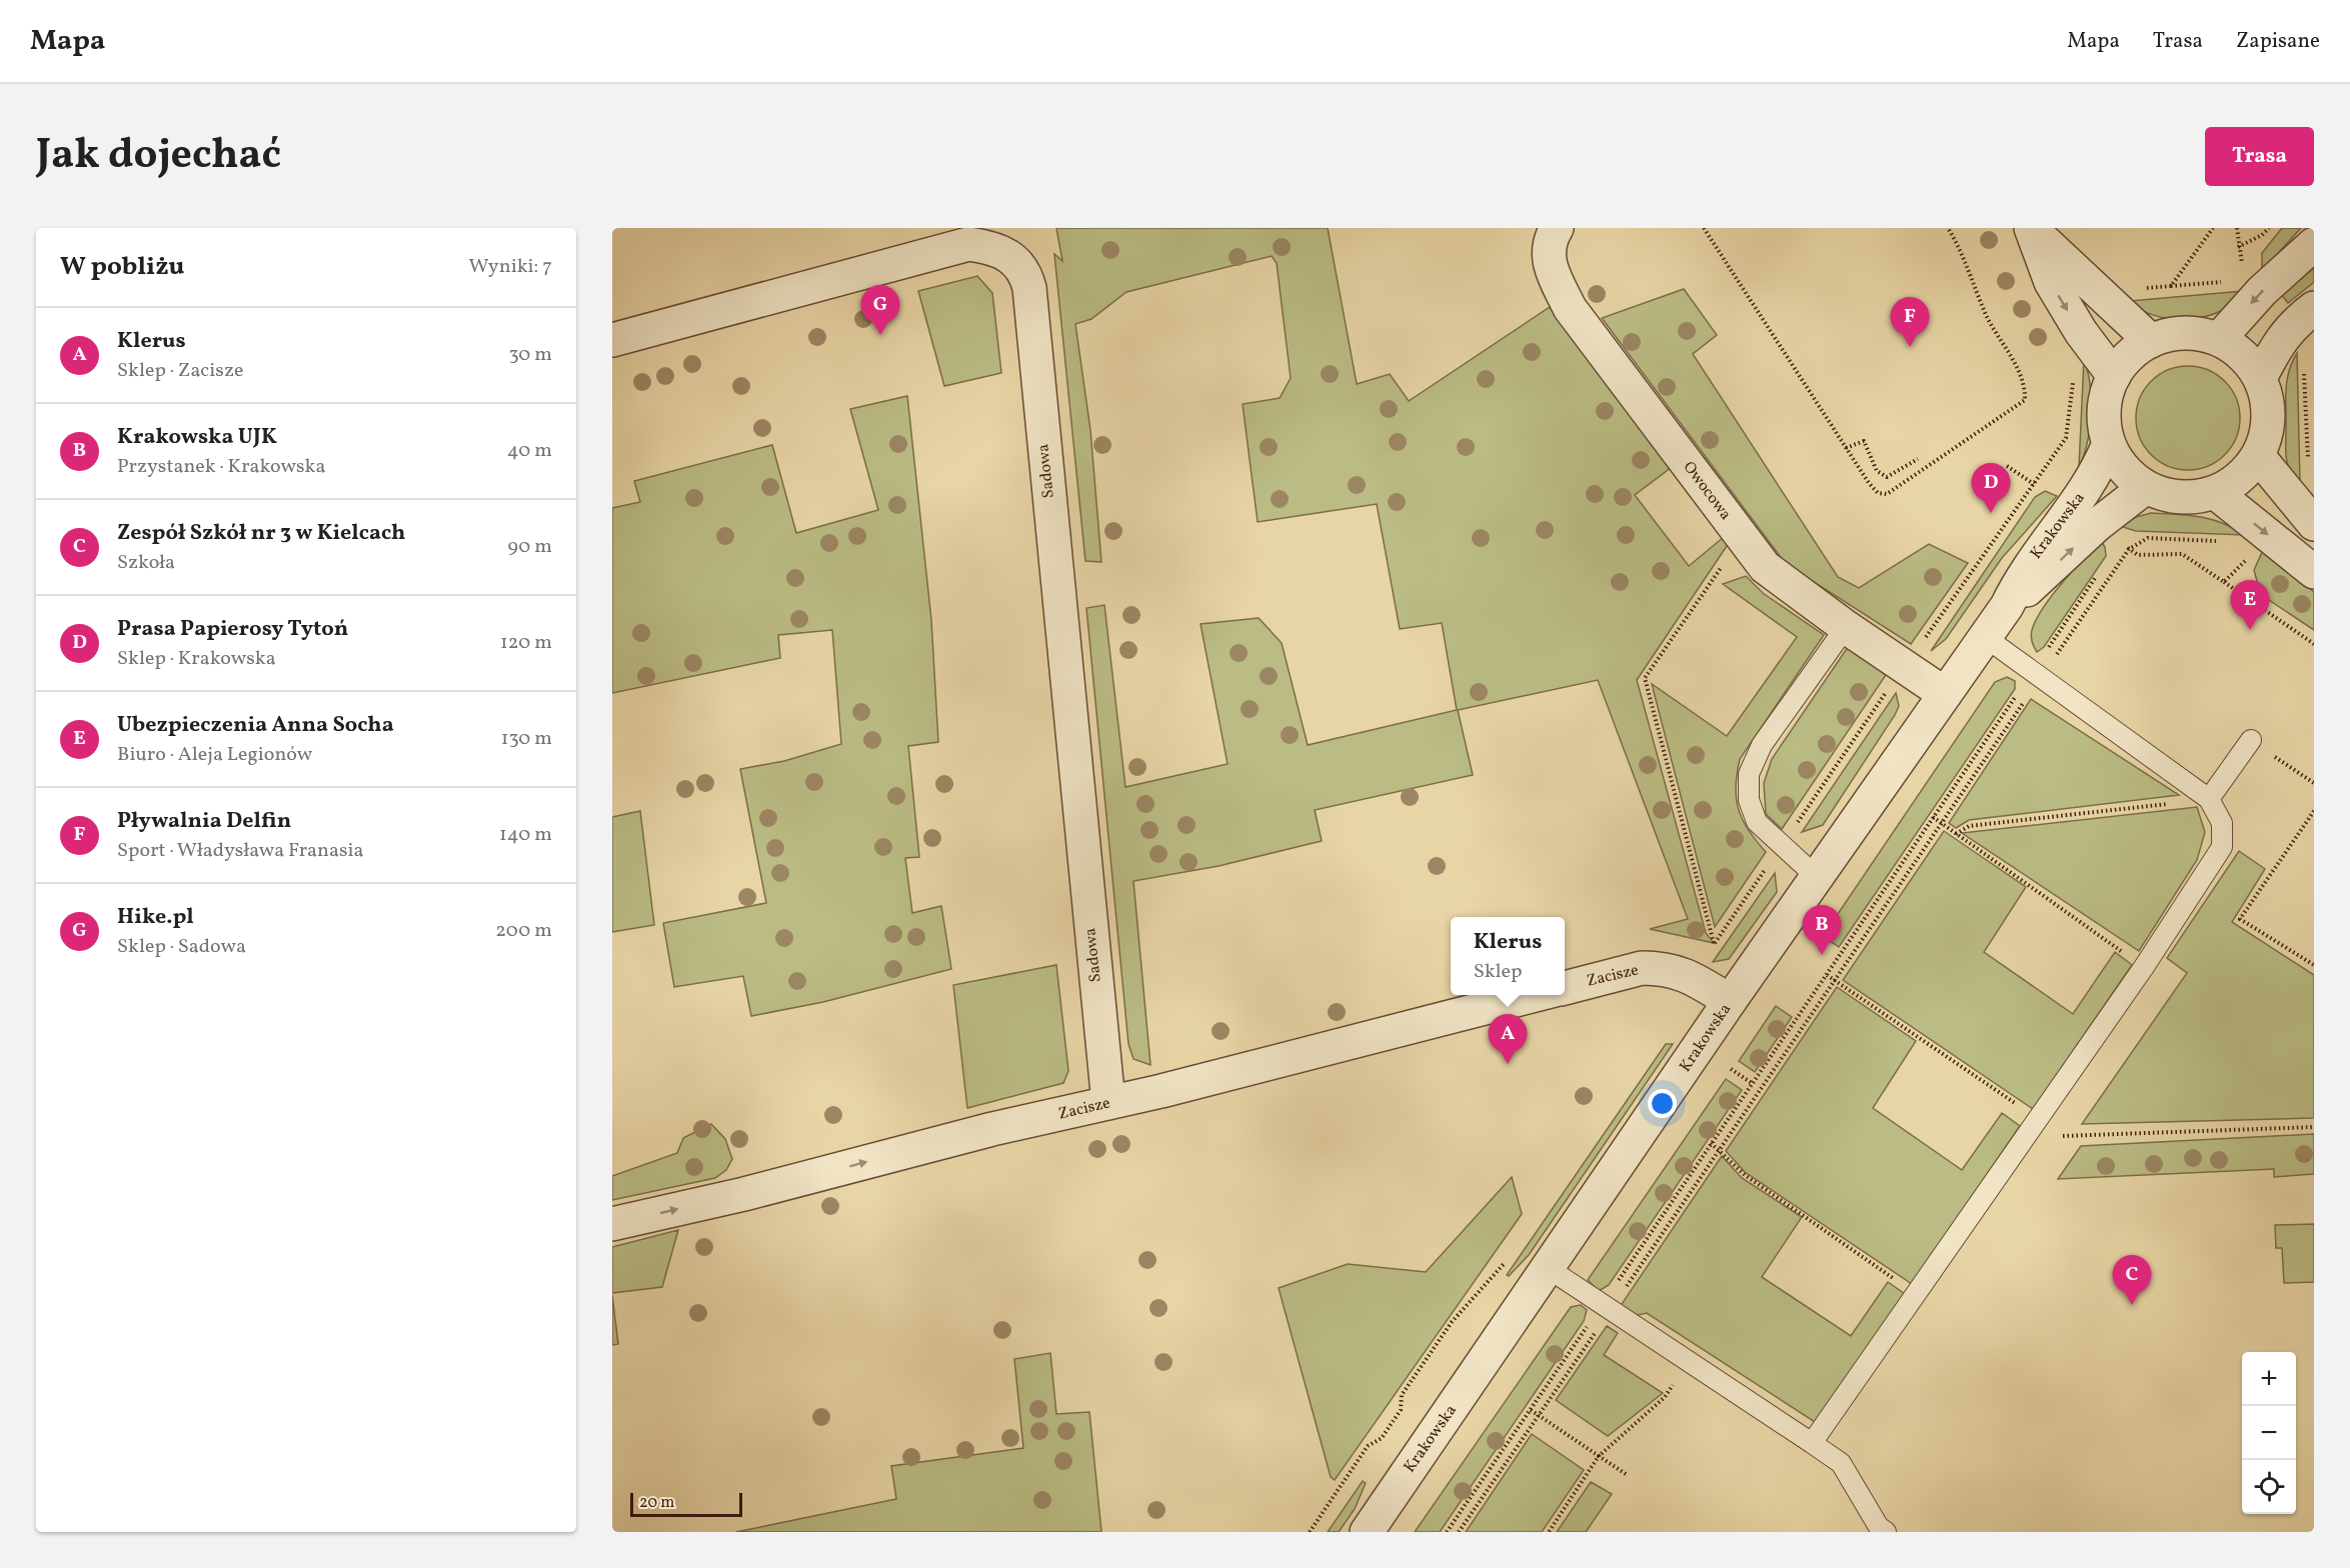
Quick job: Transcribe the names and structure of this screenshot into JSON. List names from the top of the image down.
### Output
{
  "streets": {
    "street": [
      "Sadowa",
      "Owocowa",
      "Krakowska",
      "Zacisze"
    ]
  },
  "crossings": [
    ["Sadowa", "Zacisze"],
    ["Owocowa", "Krakowska"],
    ["Krakowska", "Zacisze"]
  ],
  "one_way": ["Zacisze"],
  "scale_bar": "20 m",
  "page": {
    "header": "Mapa",
    "nav": ["Mapa", "Trasa", "Zapisane"],
    "title": "Jak dojechać",
    "buttons": "Trasa",
    "heading": ["W pobliżu", "Wyniki: 7"],
    "pins": [
      "G",
      "F",
      "D",
      "E",
      "B",
      "A",
      "C"
    ],
    "list": [
      {
        "mark": "A",
        "name": "Klerus",
        "note": "Sklep · Zacisze",
        "value": "30 m"
      },
      {
        "mark": "B",
        "name": "Krakowska UJK",
        "note": "Przystanek · Krakowska",
        "value": "40 m"
      },
      {
        "mark": "C",
        "name": "Zespół Szkół nr 3 w Kielcach",
        "note": "Szkoła",
        "value": "90 m"
      },
      {
        "mark": "D",
        "name": "Prasa Papierosy Tytoń",
        "note": "Sklep · Krakowska",
        "value": "120 m"
      },
      {
        "mark": "E",
        "name": "Ubezpieczenia Anna Socha",
        "note": "Biuro · Aleja Legionów",
        "value": "130 m"
      },
      {
        "mark": "F",
        "name": "Pływalnia Delfin",
        "note": "Sport · Władysława Franasia",
        "value": "140 m"
      },
      {
        "mark": "G",
        "name": "Hike.pl",
        "note": "Sklep · Sadowa",
        "value": "200 m"
      }
    ],
    "popup": ["Klerus", "Sklep"],
    "map_buttons": ["+", "−"],
    "scale": "20 m"
  }
}
